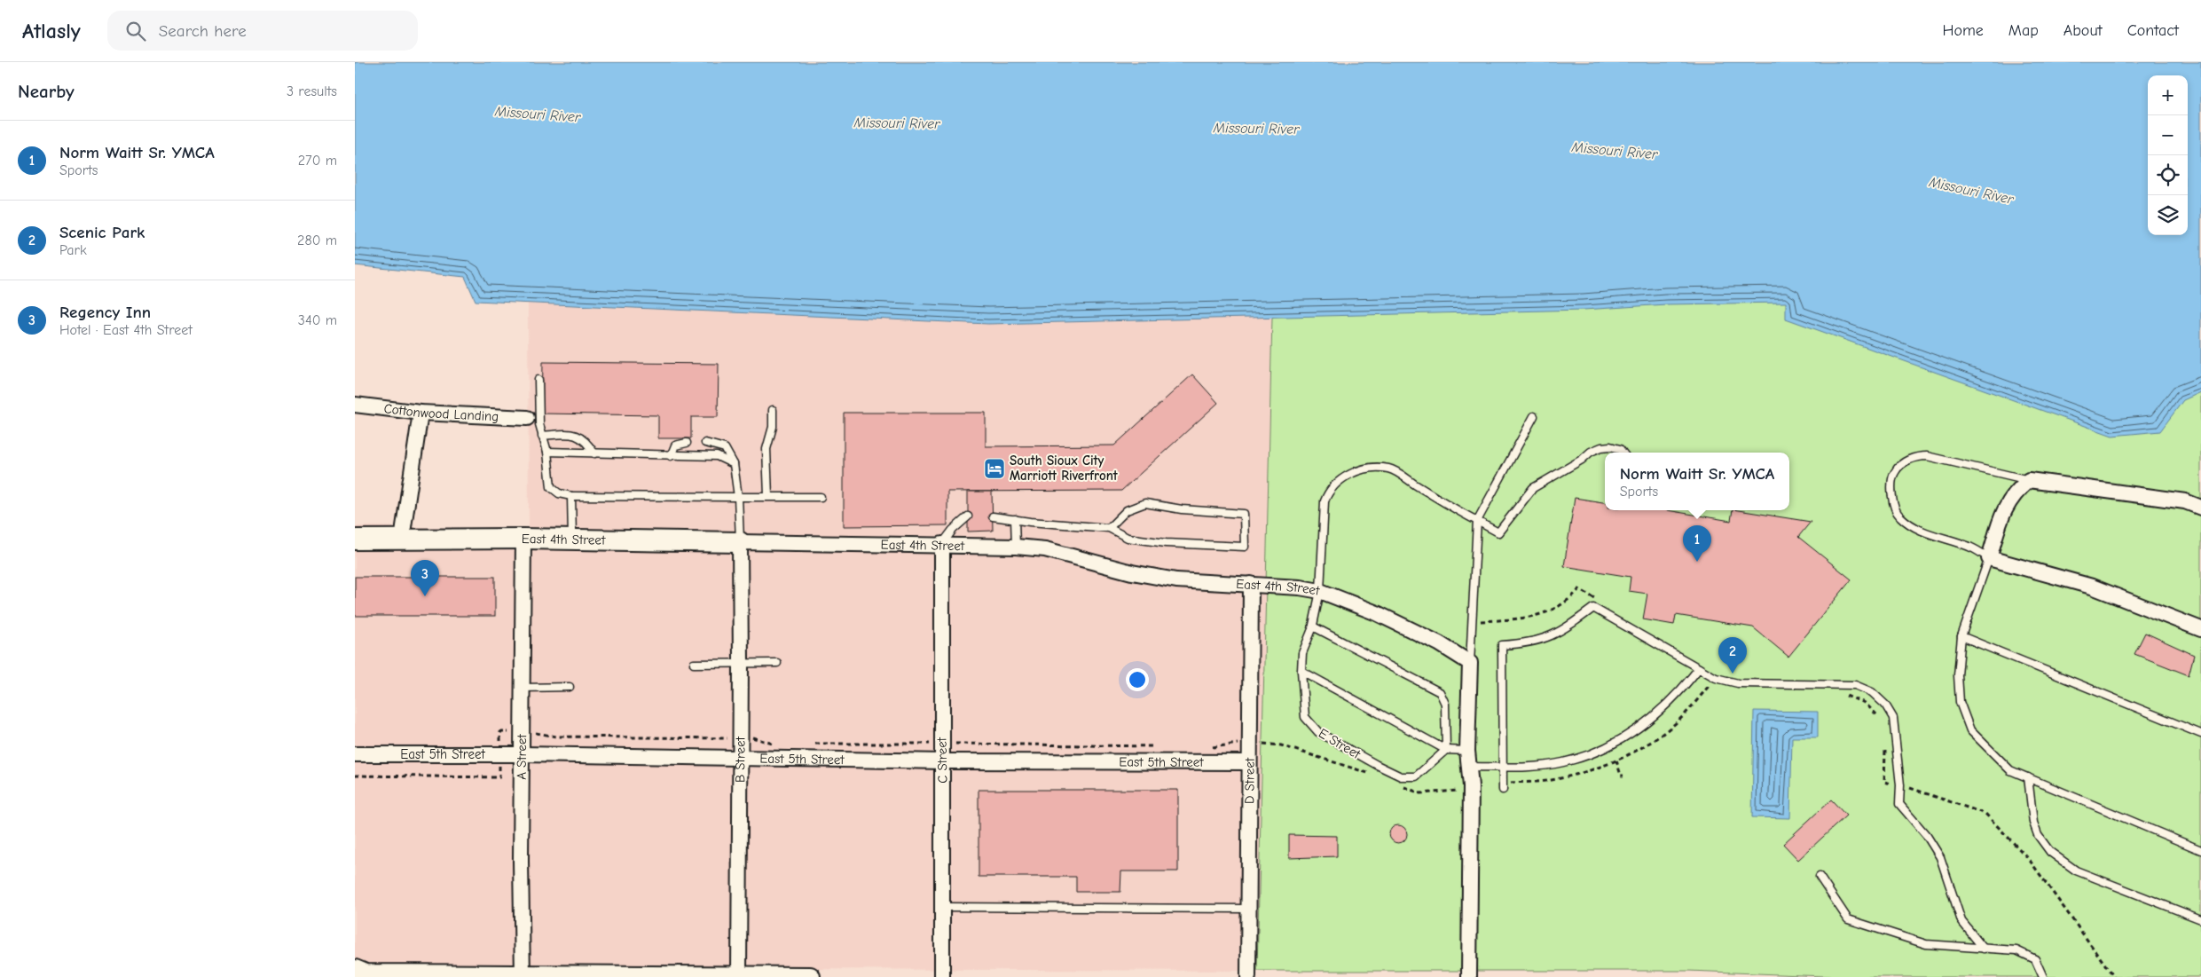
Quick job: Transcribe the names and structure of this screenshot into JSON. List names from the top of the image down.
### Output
{
  "streets": {
    "main road": ["East 4th Street"],
    "street": [
      "Cottonwood Landing",
      "East 5th Street",
      "A Street",
      "B Street",
      "C Street",
      "D Street"
    ],
    "lane": ["E Street"]
  },
  "crossings": [
    ["East 4th Street", "E Street"],
    ["East 4th Street", "A Street"],
    ["East 4th Street", "B Street"],
    ["East 4th Street", "C Street"],
    ["East 4th Street", "D Street"],
    ["East 5th Street", "A Street"],
    ["East 5th Street", "B Street"],
    ["East 5th Street", "C Street"],
    ["East 5th Street", "D Street"]
  ],
  "water": ["Missouri River"],
  "places": {
    "hotel": ["South Sioux City Marriott Riverfront"]
  },
  "page": {
    "header": "Atlasly",
    "search": "Search here",
    "nav": [
      "Home",
      "Map",
      "About",
      "Contact"
    ],
    "heading": ["Nearby", "3 results"],
    "map_buttons": ["+", "−"],
    "list": [
      {
        "mark": "1",
        "name": "Norm Waitt Sr. YMCA",
        "note": "Sports",
        "value": "270 m"
      },
      {
        "mark": "2",
        "name": "Scenic Park",
        "note": "Park",
        "value": "280 m"
      },
      {
        "mark": "3",
        "name": "Regency Inn",
        "note": "Hotel · East 4th Street",
        "value": "340 m"
      }
    ],
    "popup": ["Norm Waitt Sr. YMCA", "Sports"],
    "pins": ["1", "3", "2"]
  }
}
